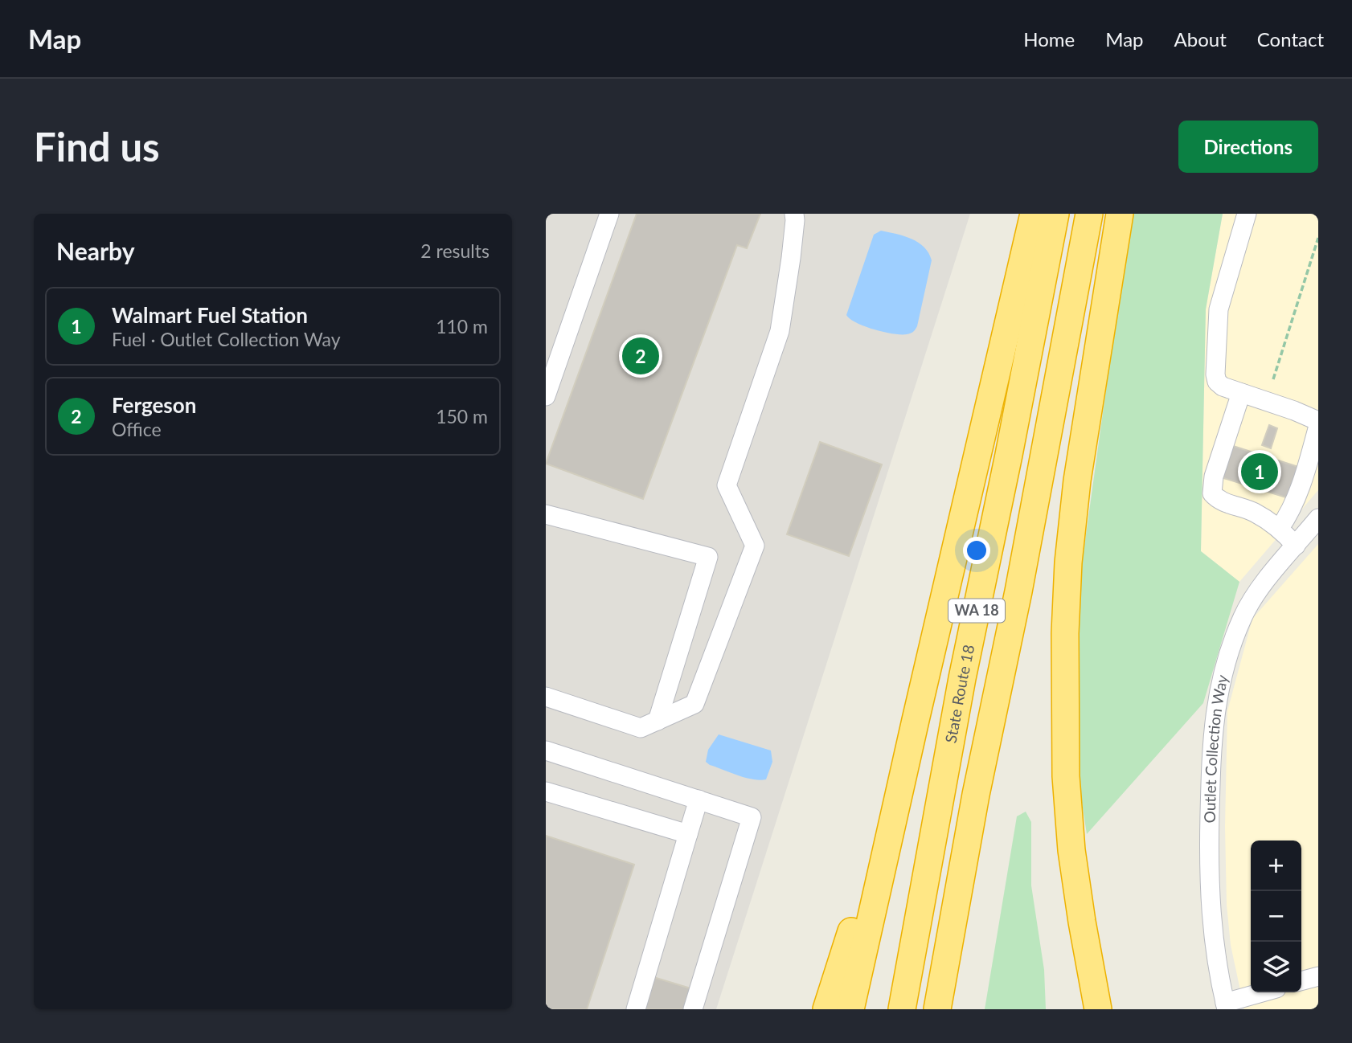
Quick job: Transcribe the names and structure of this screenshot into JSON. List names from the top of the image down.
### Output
{
  "streets": {
    "highway": ["WA 18", "State Route 18"],
    "street": ["Outlet Collection Way"]
  },
  "page": {
    "header": "Map",
    "nav": [
      "Home",
      "Map",
      "About",
      "Contact"
    ],
    "buttons": "Directions",
    "title": "Find us",
    "heading": ["Nearby", "2 results"],
    "list": [
      {
        "mark": "1",
        "name": "Walmart Fuel Station",
        "note": "Fuel · Outlet Collection Way",
        "value": "110 m"
      },
      {
        "mark": "2",
        "name": "Fergeson",
        "note": "Office",
        "value": "150 m"
      }
    ],
    "pins": ["2", "1"],
    "map_buttons": ["+", "−"]
  }
}
